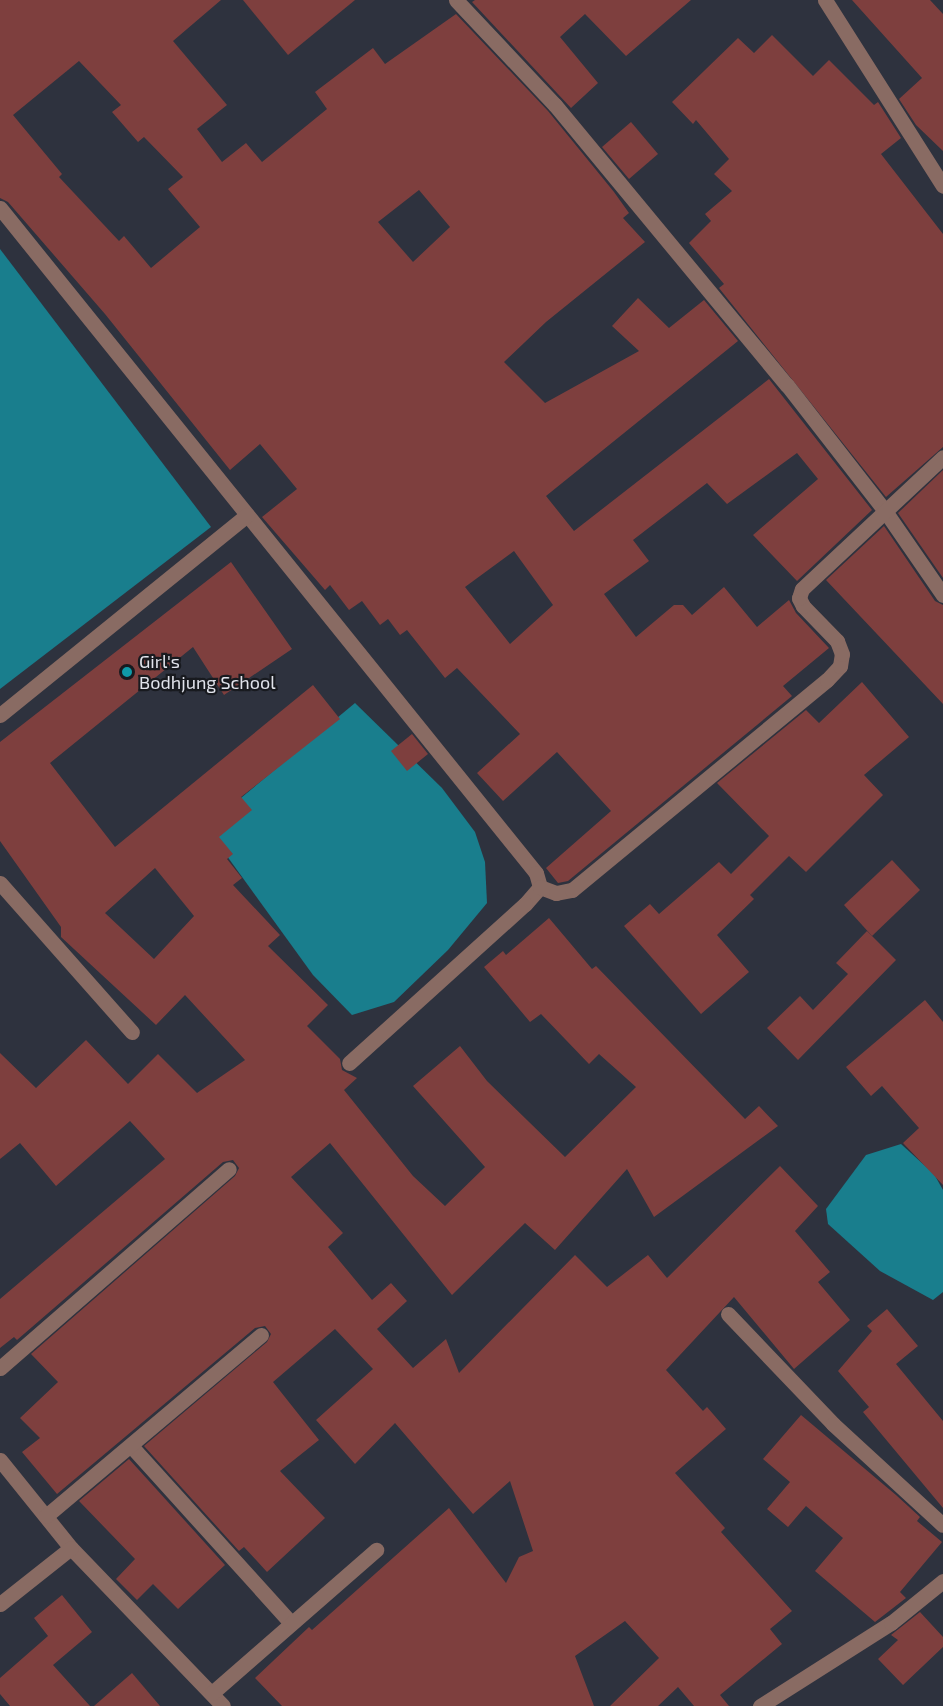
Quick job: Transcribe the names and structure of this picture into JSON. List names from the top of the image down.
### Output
{
  "places": ["Girl's Bodhjung School"]
}
